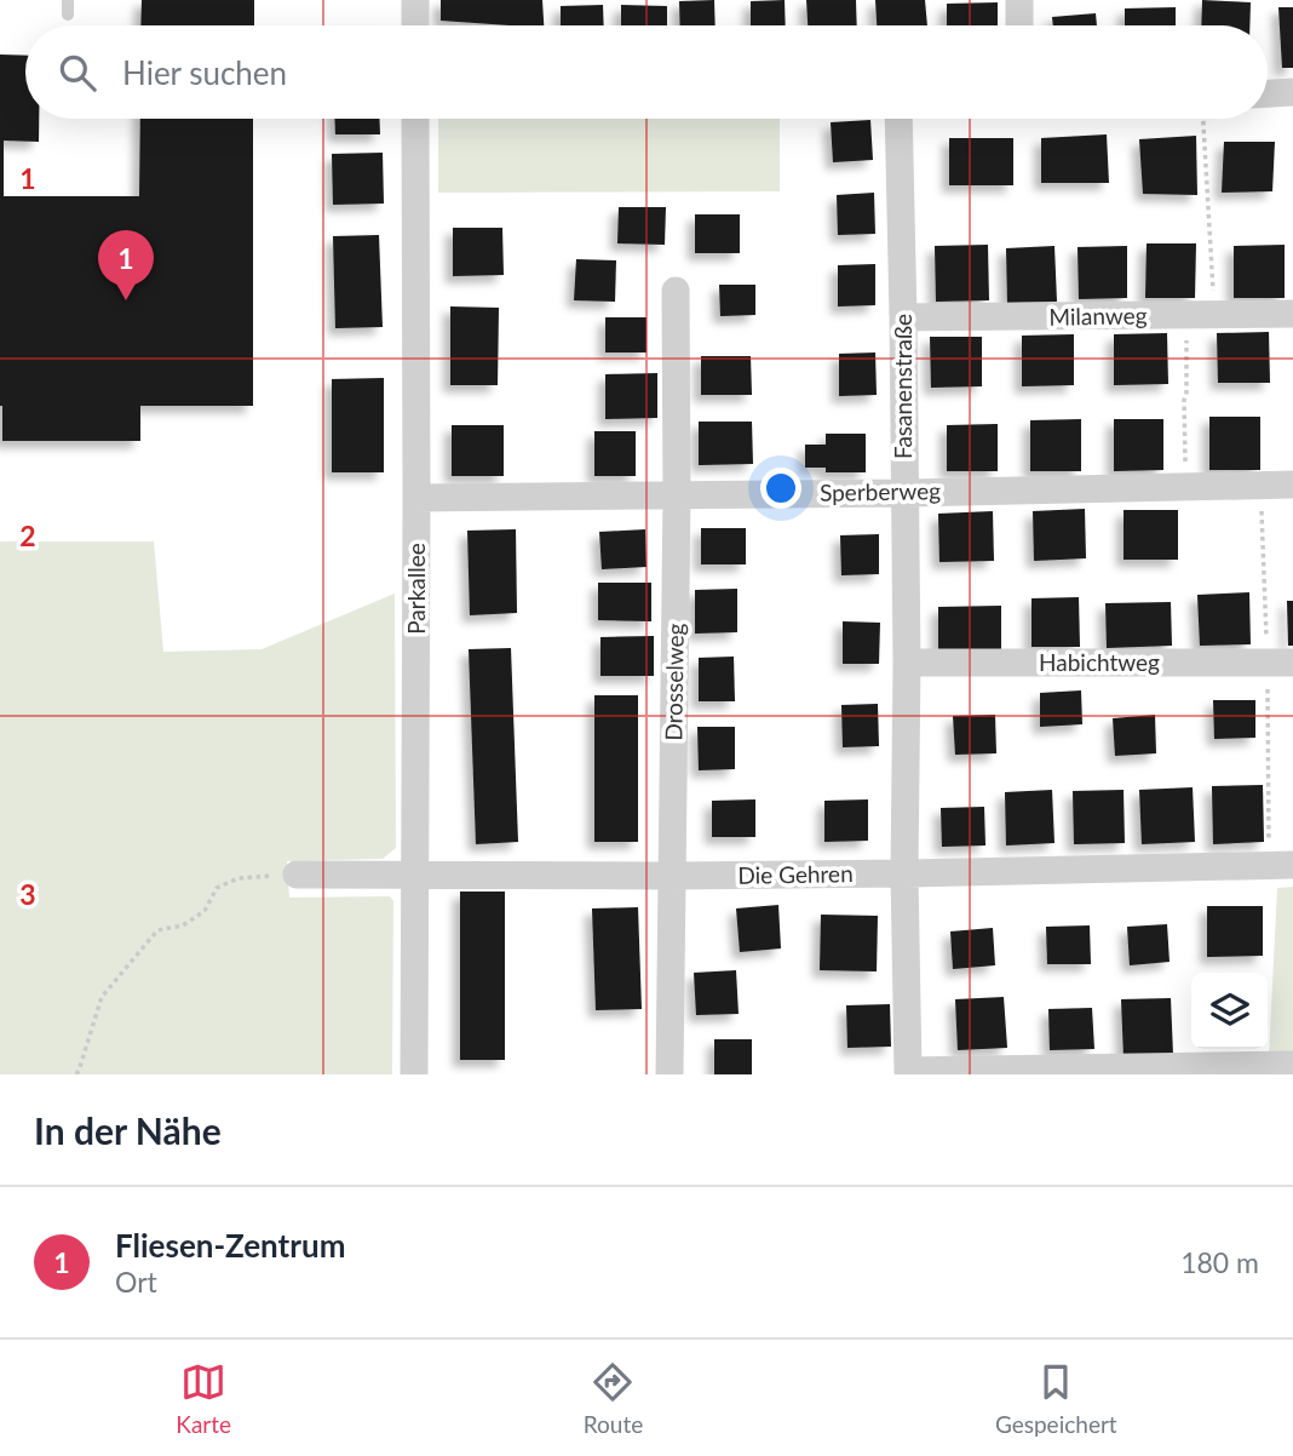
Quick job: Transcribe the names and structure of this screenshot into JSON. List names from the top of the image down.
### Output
{
  "streets": {
    "street": [
      "Milanweg",
      "Fasanenstraße",
      "Sperberweg",
      "Parkallee",
      "Habichtweg",
      "Drosselweg",
      "Die Gehren"
    ]
  },
  "crossings": [
    ["Milanweg", "Fasanenstraße"],
    ["Fasanenstraße", "Sperberweg"],
    ["Fasanenstraße", "Habichtweg"],
    ["Fasanenstraße", "Die Gehren"],
    ["Sperberweg", "Parkallee"],
    ["Sperberweg", "Drosselweg"],
    ["Parkallee", "Die Gehren"],
    ["Drosselweg", "Die Gehren"]
  ],
  "page": {
    "search": "Hier suchen",
    "pins": "1",
    "heading": "In der Nähe",
    "list": [
      {
        "mark": "1",
        "name": "Fliesen-Zentrum",
        "note": "Ort",
        "value": "180 m"
      }
    ],
    "nav": ["Karte", "Route", "Gespeichert"]
  },
  "grid": {
    "rows": ["1", "2", "3"]
  }
}
